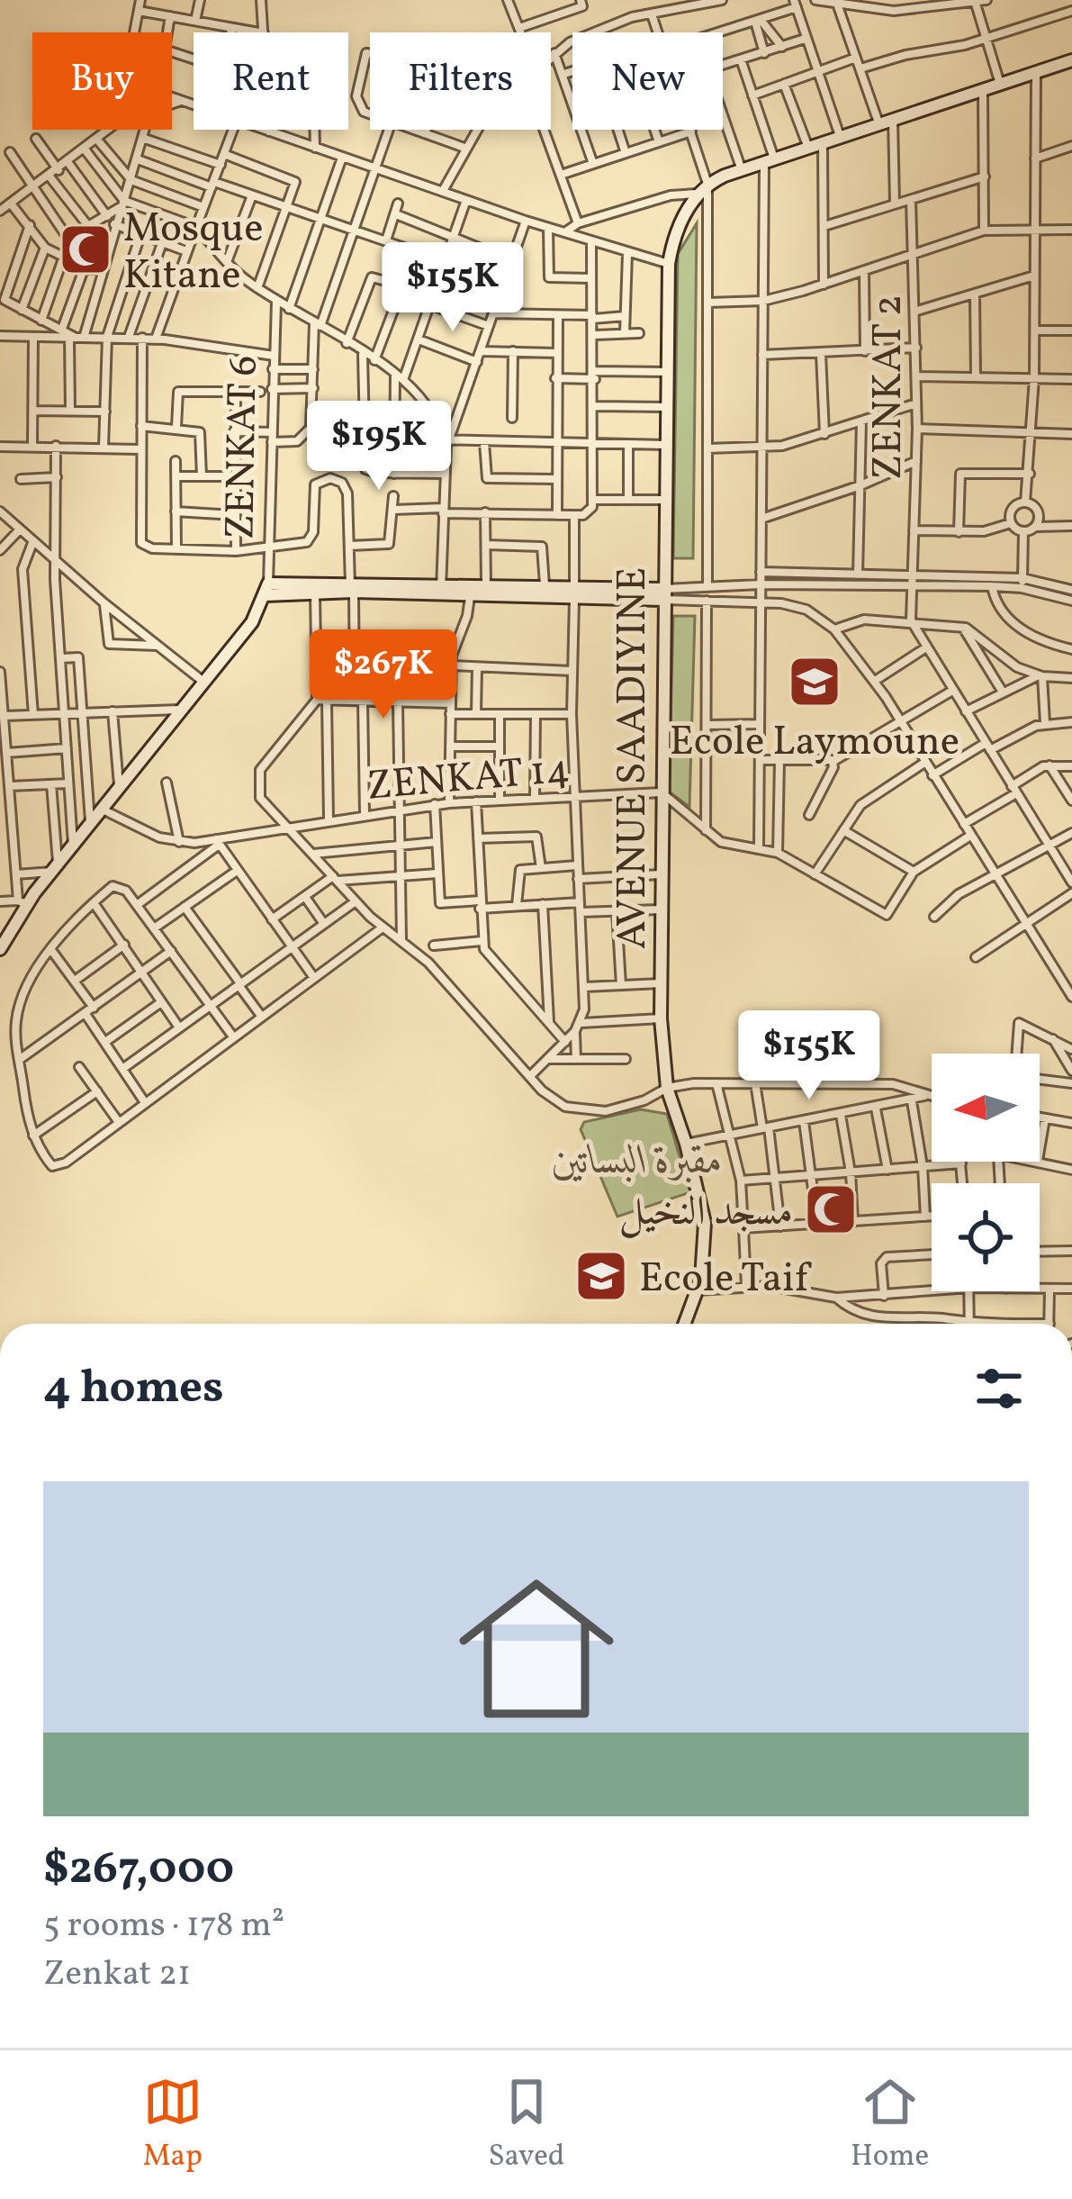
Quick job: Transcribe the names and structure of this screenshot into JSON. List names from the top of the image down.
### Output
{
  "streets": {
    "main road": ["AVENUE SAADIYINE"],
    "street": ["ZENKAT 2", "ZENKAT 6", "ZENKAT 14"]
  },
  "crossings": [
    ["AVENUE SAADIYINE", "ZENKAT 14"]
  ],
  "parks": ["مقبرة البساتين"],
  "places": {
    "mosque": ["Mosque Kitane", "مسجد النخيل"],
    "school or university": ["Ecole Laymoune", "Ecole Taif"]
  },
  "north": "left",
  "page": {
    "chip": [
      "Buy",
      "Rent",
      "Filters",
      "New"
    ],
    "price": [
      "$155K",
      "$195K",
      "$267K",
      "$155K"
    ],
    "heading": "4 homes",
    "list": [
      {
        "name": "$267,000",
        "note": "5 rooms · 178 m² · Zenkat 21"
      }
    ],
    "tabs": ["Map", "Saved", "Home"]
  }
}
